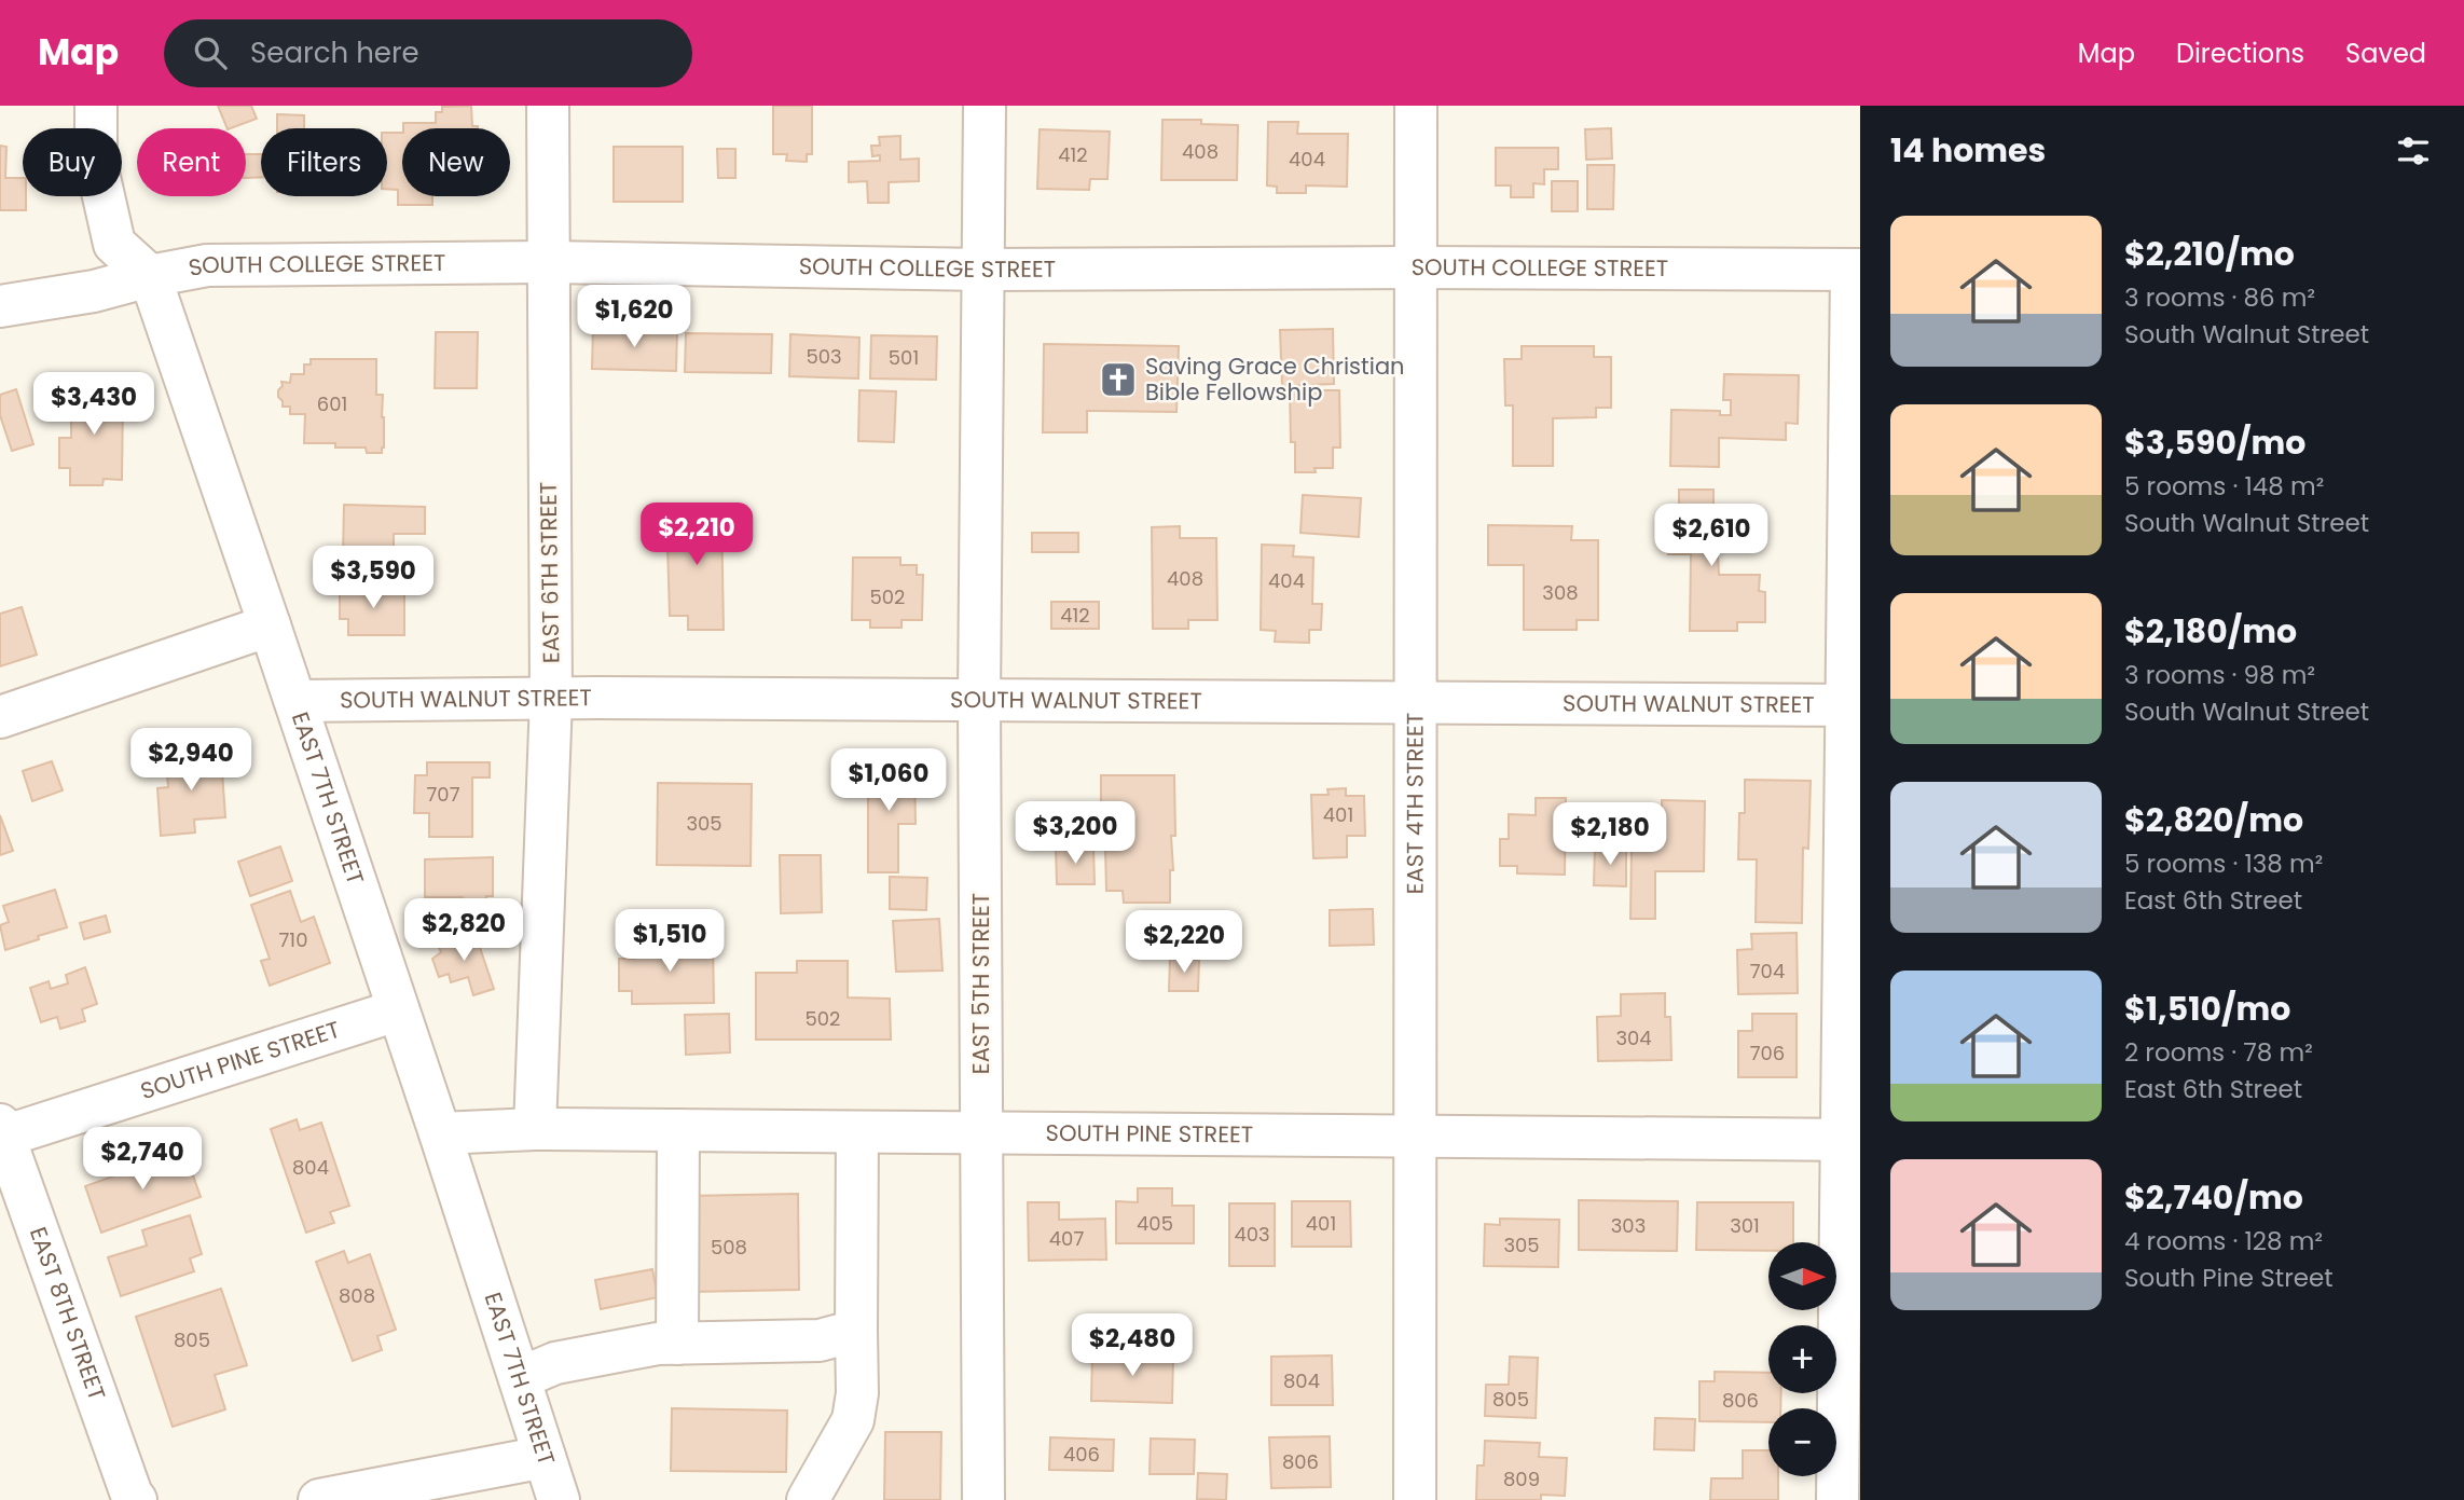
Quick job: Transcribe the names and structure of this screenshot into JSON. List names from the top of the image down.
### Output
{
  "streets": {
    "street": [
      "SOUTH COLLEGE STREET",
      "EAST 6TH STREET",
      "SOUTH WALNUT STREET",
      "EAST 7TH STREET",
      "EAST 4TH STREET",
      "EAST 5TH STREET",
      "SOUTH PINE STREET",
      "EAST 8TH STREET"
    ]
  },
  "crossings": [
    ["SOUTH COLLEGE STREET", "EAST 6TH STREET"],
    ["SOUTH COLLEGE STREET", "EAST 7TH STREET"],
    ["SOUTH COLLEGE STREET", "EAST 4TH STREET"],
    ["SOUTH COLLEGE STREET", "EAST 5TH STREET"],
    ["EAST 6TH STREET", "SOUTH WALNUT STREET"],
    ["EAST 6TH STREET", "SOUTH PINE STREET"],
    ["SOUTH WALNUT STREET", "EAST 7TH STREET"],
    ["SOUTH WALNUT STREET", "EAST 4TH STREET"],
    ["SOUTH WALNUT STREET", "EAST 5TH STREET"],
    ["EAST 7TH STREET", "SOUTH PINE STREET"],
    ["EAST 4TH STREET", "SOUTH PINE STREET"],
    ["EAST 5TH STREET", "SOUTH PINE STREET"],
    ["SOUTH PINE STREET", "EAST 8TH STREET"]
  ],
  "places": {
    "church": ["Saving Grace Christian Bible Fellowship"]
  },
  "house_numbers": [
    "408",
    "412",
    "404",
    "503",
    "501",
    "601",
    "408",
    "404",
    "308",
    "502",
    "412",
    "707",
    "401",
    "305",
    "710",
    "704",
    "502",
    "304",
    "706",
    "804",
    "405",
    "401",
    "303",
    "301",
    "403",
    "407",
    "305",
    "508",
    "808",
    "805",
    "804",
    "805",
    "806",
    "406",
    "806",
    "809"
  ],
  "north": "right",
  "page": {
    "header": "Map",
    "search": "Search here",
    "nav": ["Map", "Directions", "Saved"],
    "heading": "14 homes",
    "chip": [
      "Buy",
      "Rent",
      "Filters",
      "New"
    ],
    "list": [
      {
        "name": "$2,210/mo",
        "note": "3 rooms · 86 m² · South Walnut Street"
      },
      {
        "name": "$3,590/mo",
        "note": "5 rooms · 148 m² · South Walnut Street"
      },
      {
        "name": "$2,180/mo",
        "note": "3 rooms · 98 m² · South Walnut Street"
      },
      {
        "name": "$2,820/mo",
        "note": "5 rooms · 138 m² · East 6th Street"
      },
      {
        "name": "$1,510/mo",
        "note": "2 rooms · 78 m² · East 6th Street"
      },
      {
        "name": "$2,740/mo",
        "note": "4 rooms · 128 m² · South Pine Street"
      }
    ],
    "price": [
      "$1,620",
      "$3,430",
      "$2,210",
      "$2,610",
      "$3,590",
      "$2,940",
      "$1,060",
      "$3,200",
      "$2,180",
      "$2,820",
      "$1,510",
      "$2,220",
      "$2,740",
      "$2,480"
    ],
    "map_buttons": ["+", "−"]
  }
}
